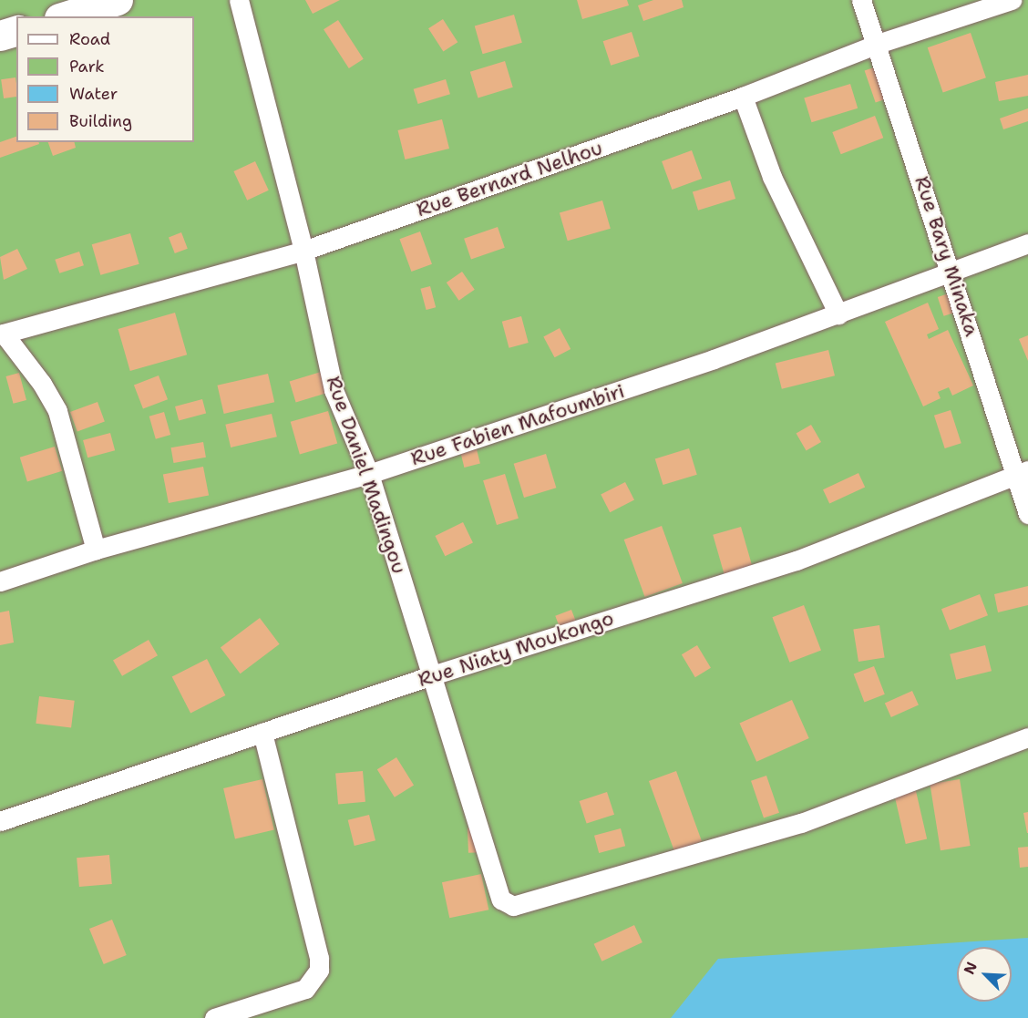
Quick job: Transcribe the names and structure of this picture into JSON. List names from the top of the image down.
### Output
{
  "streets": {
    "street": [
      "Rue Bernard Nelhou",
      "Rue Bary Minaka",
      "Rue Fabien Mafoumbiri",
      "Rue Daniel Madingou",
      "Rue Niaty Moukongo"
    ]
  },
  "crossings": [
    ["Rue Bernard Nelhou", "Rue Bary Minaka"],
    ["Rue Bernard Nelhou", "Rue Daniel Madingou"],
    ["Rue Bary Minaka", "Rue Fabien Mafoumbiri"],
    ["Rue Bary Minaka", "Rue Niaty Moukongo"],
    ["Rue Fabien Mafoumbiri", "Rue Daniel Madingou"],
    ["Rue Daniel Madingou", "Rue Niaty Moukongo"]
  ],
  "legend": [
    "Road",
    "Park",
    "Water",
    "Building"
  ],
  "north": "top left"
}
